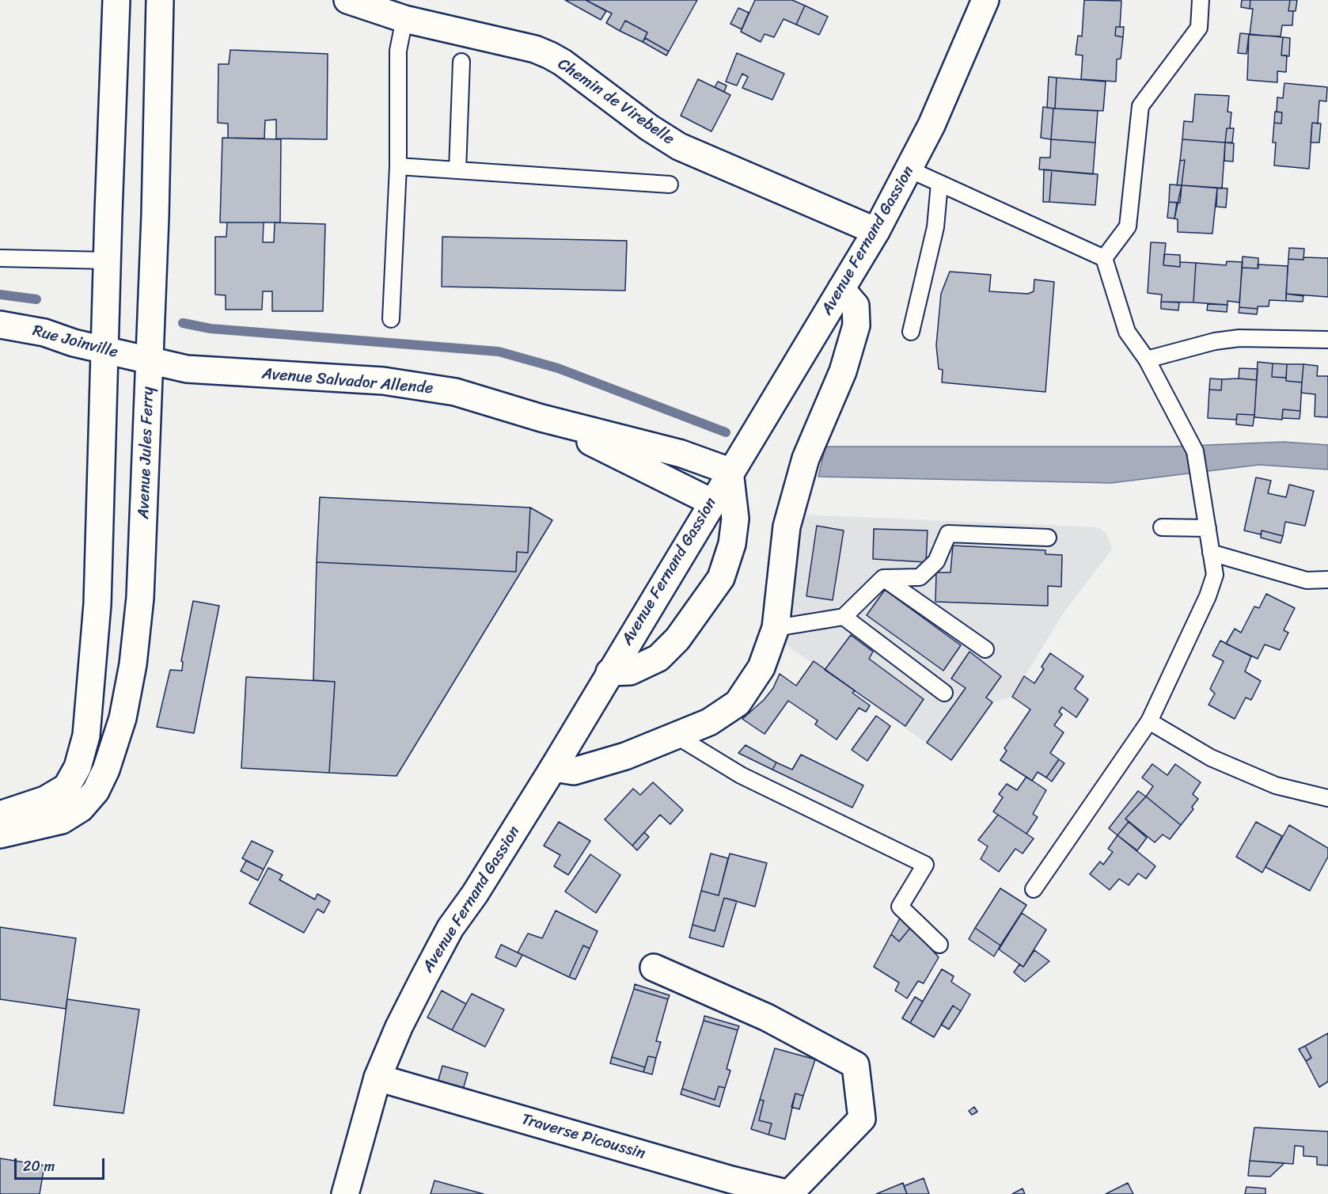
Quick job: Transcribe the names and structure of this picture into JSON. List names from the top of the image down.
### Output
{
  "streets": {
    "street": [
      "Chemin de Virebelle",
      "Avenue Fernand Gassion",
      "Rue Joinville",
      "Avenue Salvador Allende",
      "Avenue Jules Ferry",
      "Traverse Picoussin"
    ]
  },
  "crossings": [
    ["Chemin de Virebelle", "Avenue Fernand Gassion"],
    ["Avenue Fernand Gassion", "Avenue Salvador Allende"],
    ["Avenue Fernand Gassion", "Traverse Picoussin"],
    ["Rue Joinville", "Avenue Salvador Allende"],
    ["Rue Joinville", "Avenue Jules Ferry"],
    ["Avenue Salvador Allende", "Avenue Jules Ferry"]
  ],
  "scale_bar": "20 m"
}
